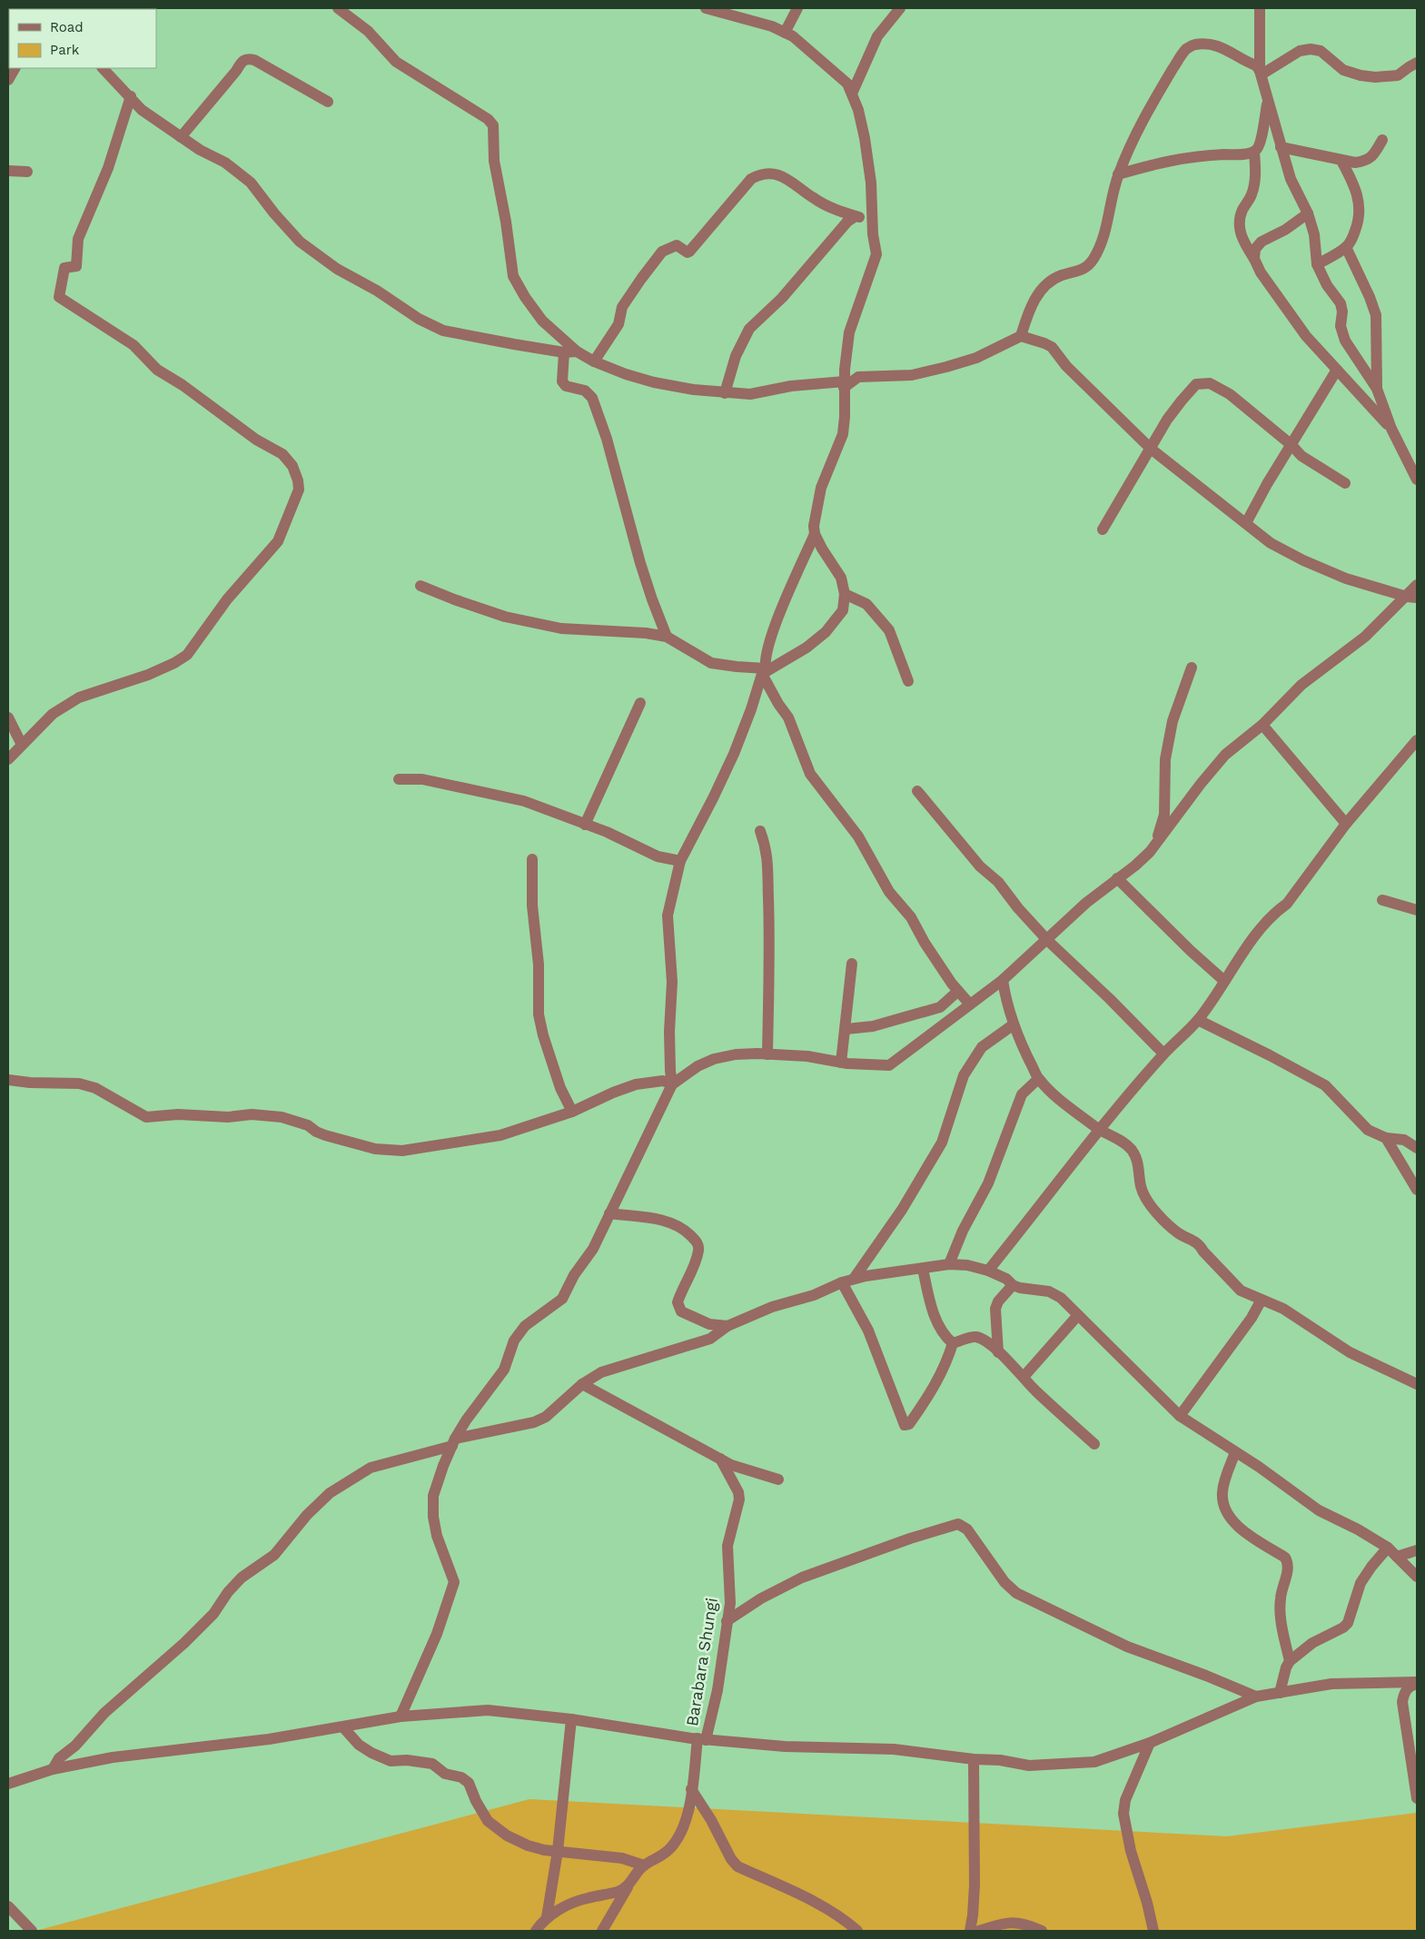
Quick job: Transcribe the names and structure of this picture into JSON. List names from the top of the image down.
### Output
{
  "streets": {
    "street": ["Barabara Shungi"]
  },
  "legend": ["Road", "Park"]
}
